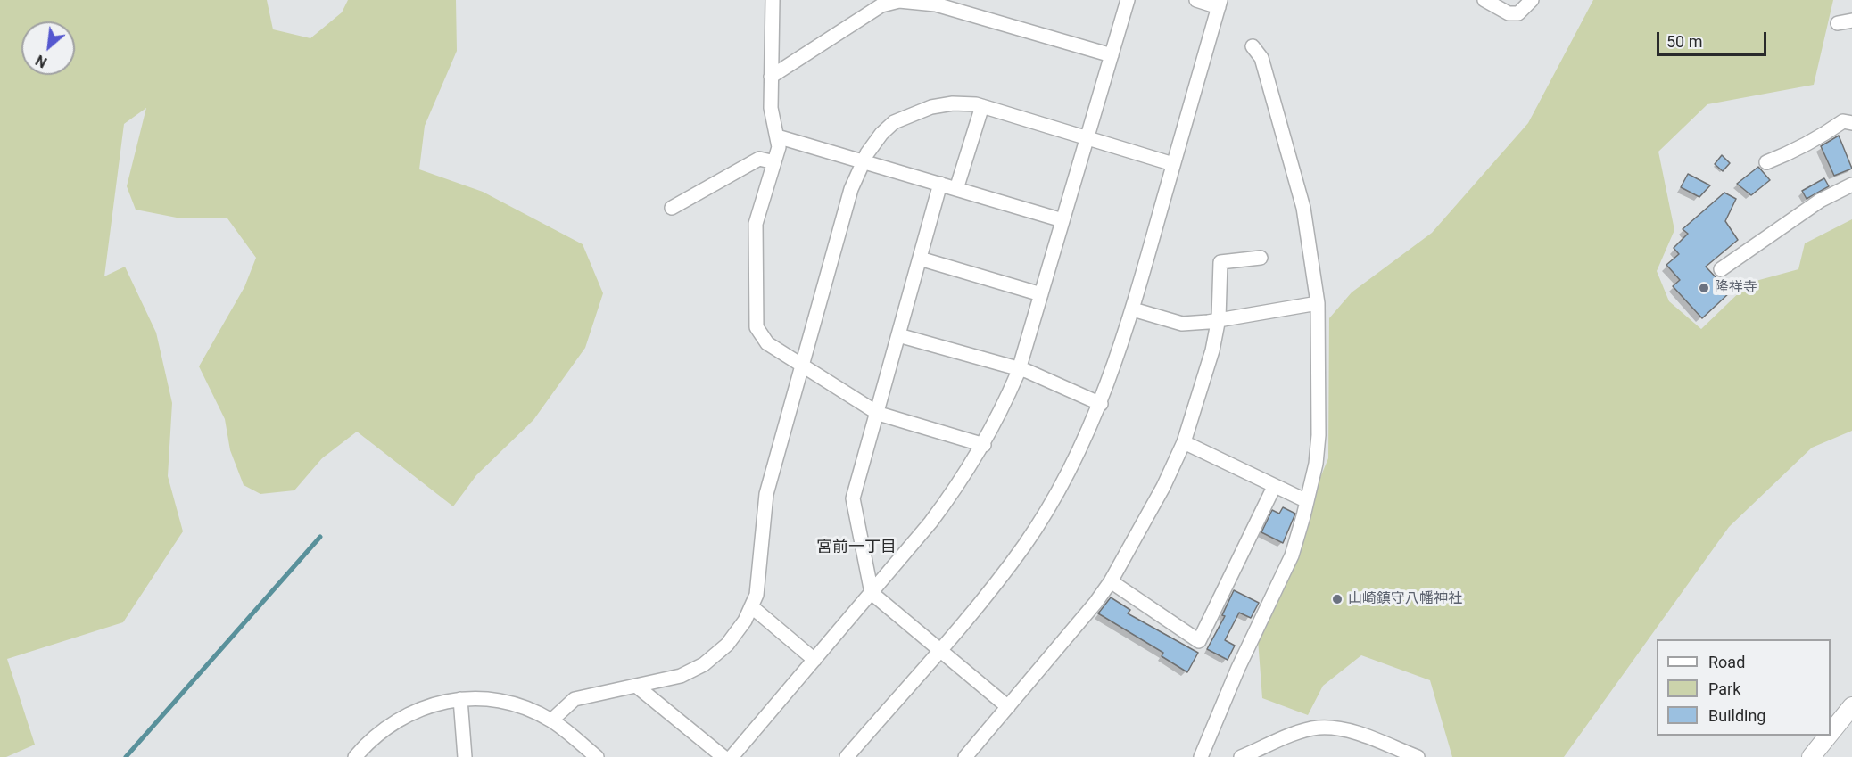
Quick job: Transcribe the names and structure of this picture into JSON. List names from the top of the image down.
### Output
{
  "districts": ["宮前一丁目"],
  "places": ["隆祥寺", "山崎鎮守八幡神社"],
  "legend": ["Road", "Park", "Building"],
  "scale_bar": "50 m",
  "north": "bottom left"
}
